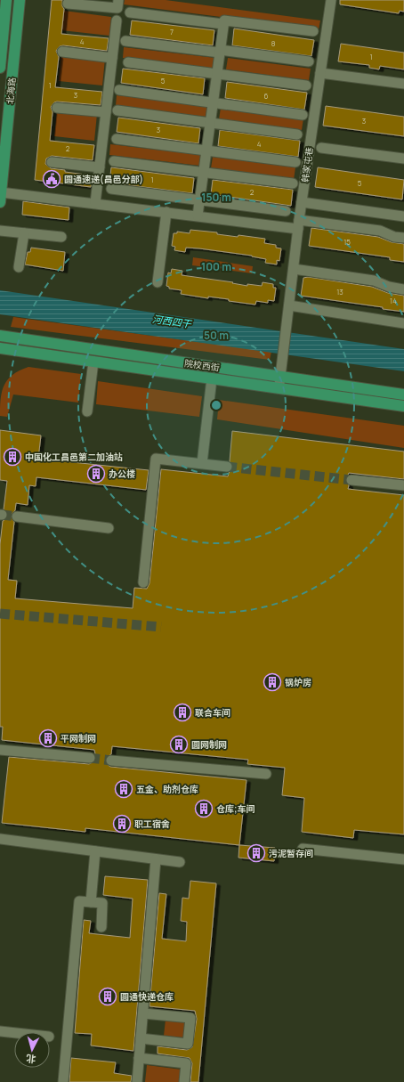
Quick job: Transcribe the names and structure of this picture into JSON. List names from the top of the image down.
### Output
{
  "streets": {
    "main road": ["北海路", "院校西街"],
    "street": ["韩家屯巷"]
  },
  "crossings": [
    ["韩家屯巷", "院校西街"]
  ],
  "water": ["河西四干"],
  "places": {
    "public building": ["圆通速递(昌邑分部)"],
    "building": [
      "中国化工昌邑第二加油站",
      "办公楼",
      "锅炉房",
      "联合车间",
      "平网制网",
      "圆网制网",
      "五金、助剂仓库",
      "仓库;车间",
      "职工宿舍",
      "污泥暂存间",
      "圆通快递仓库"
    ]
  },
  "house_numbers": [
    "7",
    "4",
    "8",
    "1",
    "5",
    "1",
    "3",
    "6",
    "3",
    "3",
    "4",
    "2",
    "1",
    "5",
    "2",
    "15",
    "13",
    "14"
  ],
  "north": "bottom",
  "rings": ["150 m", "100 m", "50 m"]
}
